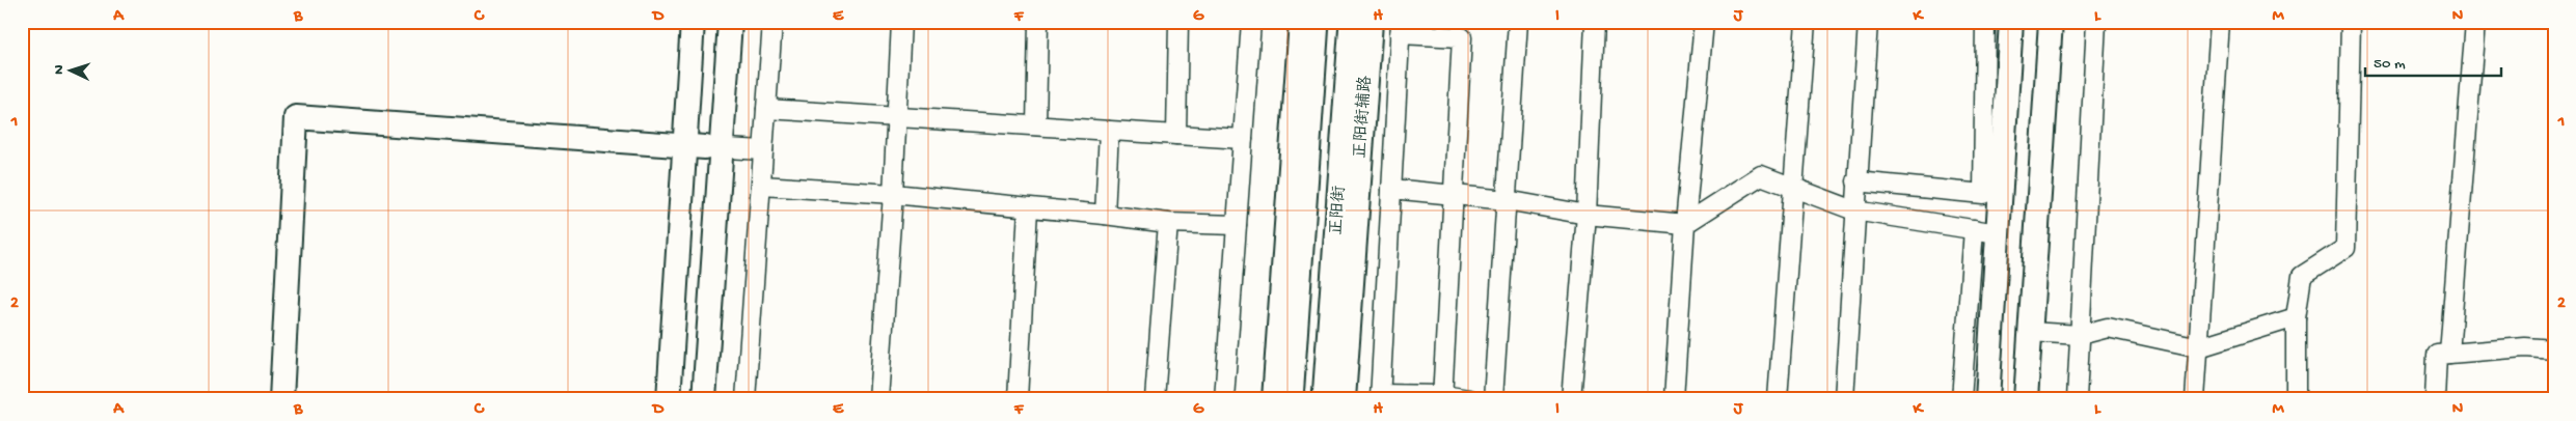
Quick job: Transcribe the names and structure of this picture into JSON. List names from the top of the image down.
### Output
{
  "streets": {
    "main road": ["正阳街"],
    "street": ["正阳街辅路"]
  },
  "scale_bar": "50 m",
  "north": "left",
  "grid": {
    "columns": [
      "A",
      "B",
      "C",
      "D",
      "E",
      "F",
      "G",
      "H",
      "I",
      "J",
      "K",
      "L",
      "M",
      "N"
    ],
    "rows": ["1", "2"]
  }
}
